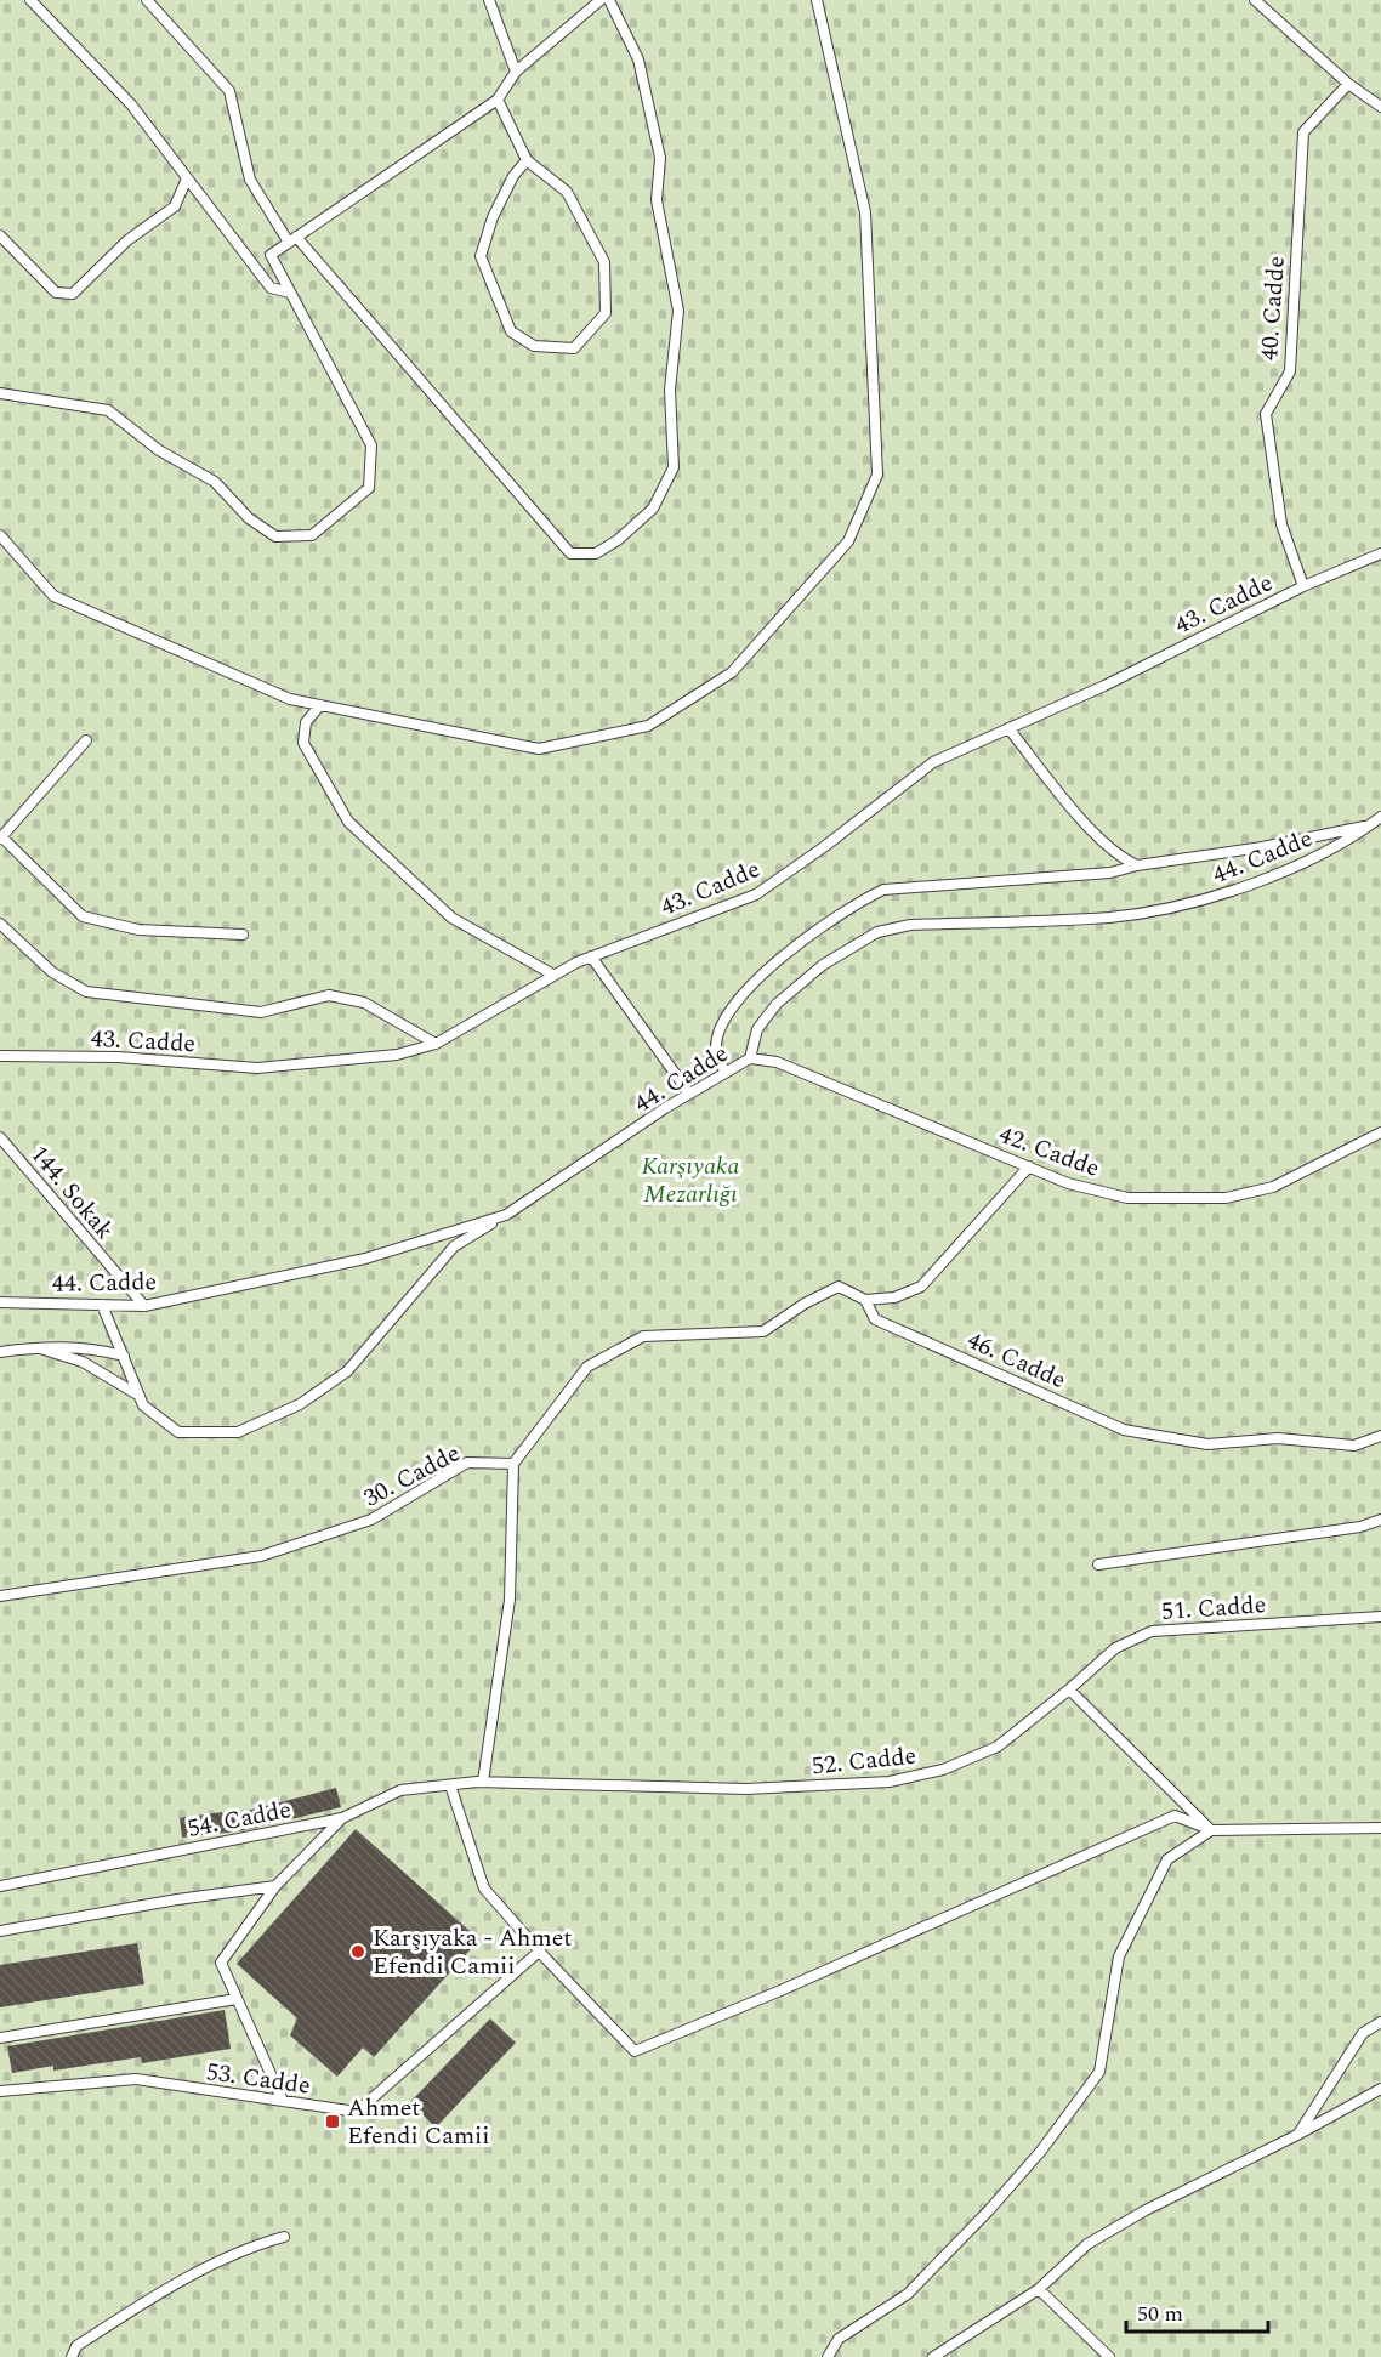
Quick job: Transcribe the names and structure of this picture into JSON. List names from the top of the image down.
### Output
{
  "streets": {
    "lane": [
      "40. Cadde",
      "43. Cadde",
      "44. Cadde",
      "42. Cadde",
      "144. Sokak",
      "46. Cadde",
      "30. Cadde",
      "51. Cadde",
      "52. Cadde",
      "54. Cadde",
      "53. Cadde"
    ]
  },
  "crossings": [
    ["40. Cadde", "43. Cadde"],
    ["44. Cadde", "42. Cadde"],
    ["44. Cadde", "144. Sokak"],
    ["51. Cadde", "52. Cadde"],
    ["52. Cadde", "54. Cadde"]
  ],
  "parks": ["Karşıyaka Mezarlığı"],
  "places": {
    "other": ["Karşıyaka - Ahmet Efendi Camii"],
    "transit": ["Ahmet Efendi Camii"]
  },
  "scale_bar": "50 m"
}
